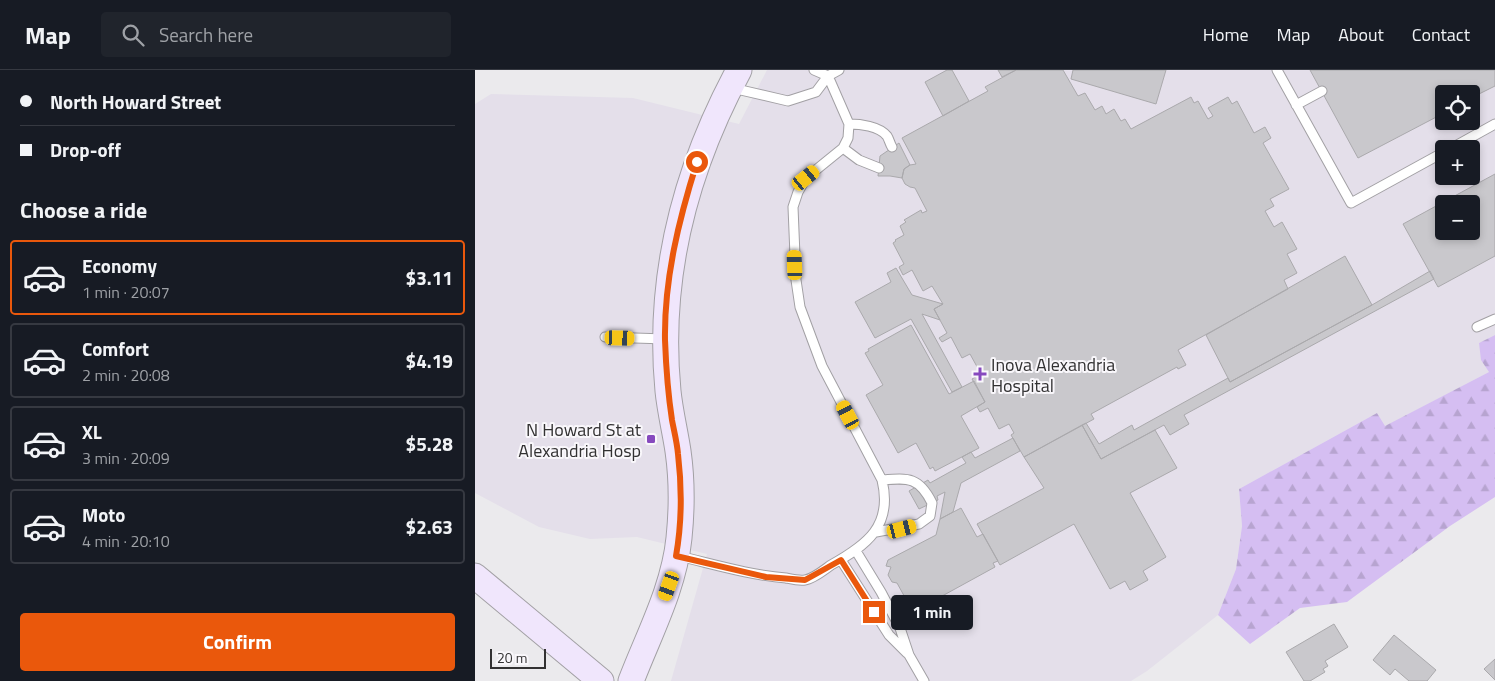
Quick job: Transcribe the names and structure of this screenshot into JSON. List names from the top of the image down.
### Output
{
  "places": {
    "health": ["Inova Alexandria Hospital"],
    "transit": ["N Howard St at Alexandria Hosp"]
  },
  "scale_bar": "20 m",
  "page": {
    "header": "Map",
    "search": "Search here",
    "nav": [
      "Home",
      "Map",
      "About",
      "Contact"
    ],
    "banner": ["North Howard Street", "Drop-off"],
    "map_buttons": ["+", "−"],
    "heading": "Choose a ride",
    "list": [
      {
        "name": "Economy",
        "note": "1 min · 20:07",
        "value": "$3.11"
      },
      {
        "name": "Comfort",
        "note": "2 min · 20:08",
        "value": "$4.19"
      },
      {
        "name": "XL",
        "note": "3 min · 20:09",
        "value": "$5.28"
      },
      {
        "name": "Moto",
        "note": "4 min · 20:10",
        "value": "$2.63"
      }
    ],
    "bubble": "1 min",
    "buttons": "Confirm",
    "scale": "20 m"
  }
}
